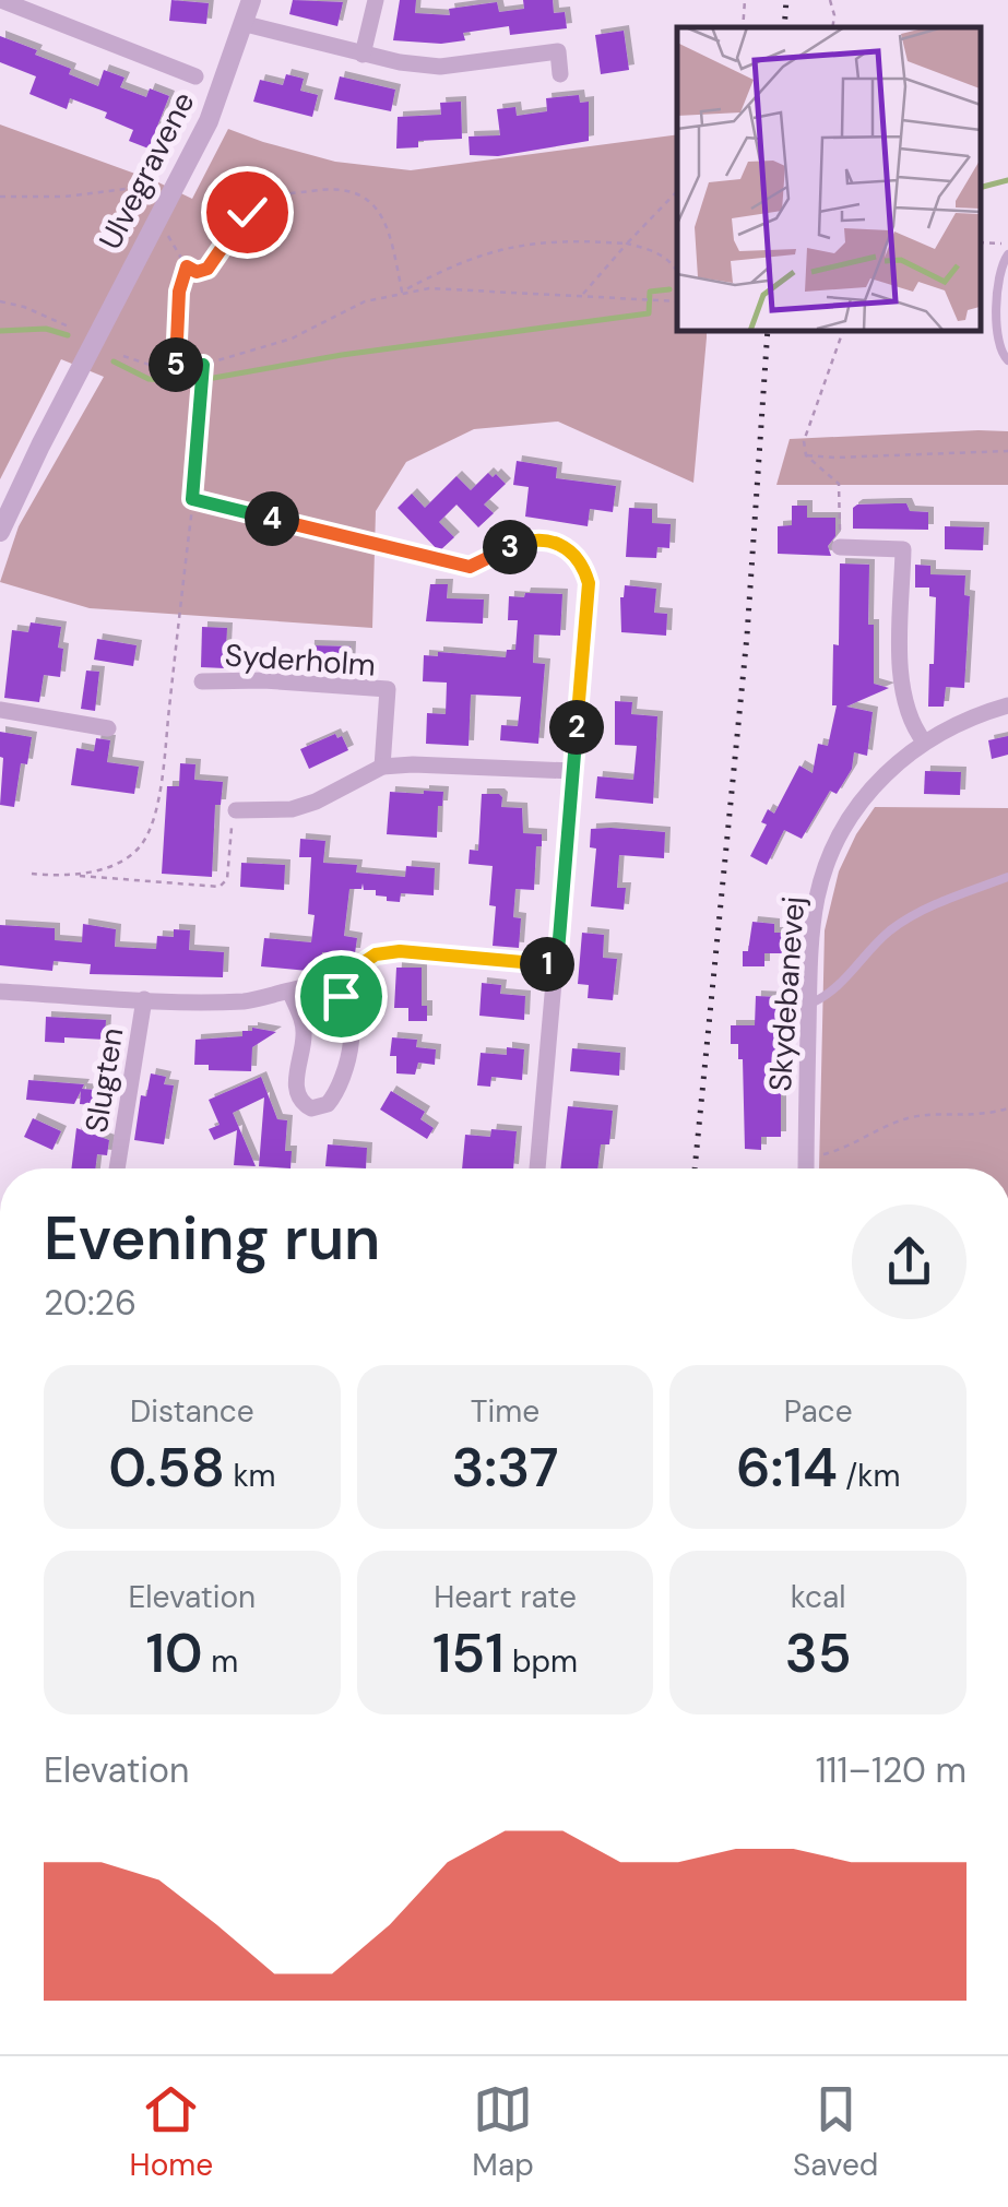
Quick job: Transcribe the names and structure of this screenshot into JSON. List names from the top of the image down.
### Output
{
  "streets": {
    "street": [
      "Ulvegravene",
      "Syderholm",
      "Skydebanevej",
      "Slugten"
    ]
  },
  "page": {
    "pins": [
      "5",
      "4",
      "3",
      "2",
      "1"
    ],
    "heading": ["Evening run", "20:26"],
    "stats": [
      ["Distance", "0.58 km"],
      ["Time", "3:37"],
      ["Pace", "6:14 /km"],
      ["Elevation", "10 m"],
      ["Heart rate", "151 bpm"],
      ["kcal", "35"]
    ],
    "chart": ["Elevation", "111–120 m"],
    "tabs": ["Home", "Map", "Saved"]
  }
}
